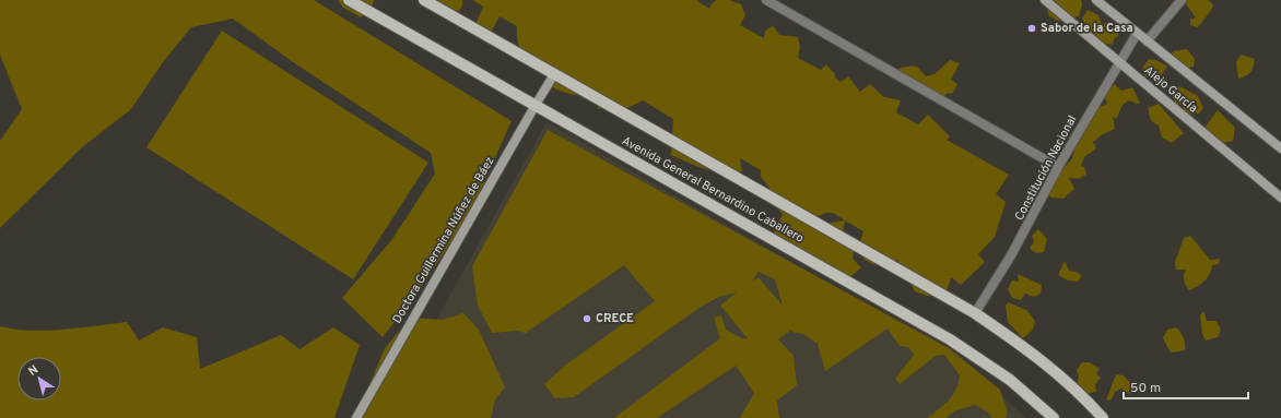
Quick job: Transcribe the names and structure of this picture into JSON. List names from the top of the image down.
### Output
{
  "streets": {
    "main road": ["Avenida General Bernardino Caballero"],
    "street": ["Alejo García", "Constitución Nacional", "Doctora Guillermina Núñez de Báez"]
  },
  "crossings": [
    ["Alejo García", "Constitución Nacional"],
    ["Constitución Nacional", "Avenida General Bernardino Caballero"],
    ["Avenida General Bernardino Caballero", "Doctora Guillermina Núñez de Báez"]
  ],
  "places": ["Sabor de la Casa", "CRECE"],
  "scale_bar": "50 m",
  "north": "top left"
}
